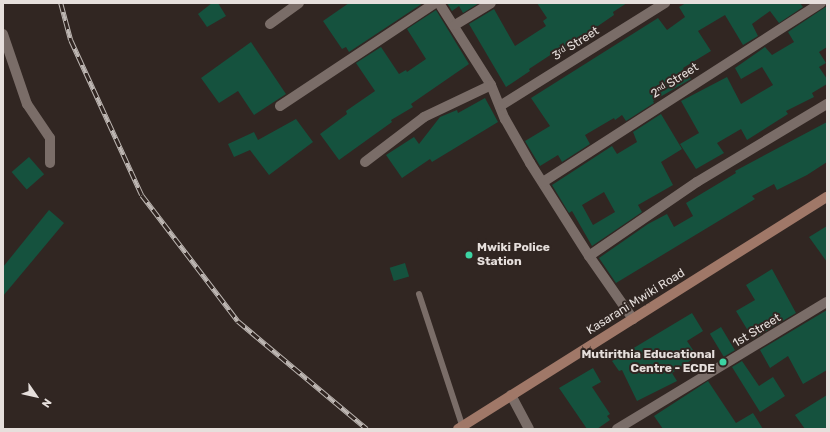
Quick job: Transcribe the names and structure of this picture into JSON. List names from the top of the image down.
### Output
{
  "streets": {
    "main road": ["Kasarani Mwiki Road"],
    "street": ["3ʳᵈ Street", "2ⁿᵈ Street", "1st Street"]
  },
  "places": ["Mwiki Police Station", "Mutirithia Educational Centre - ECDE"],
  "north": "bottom right"
}
